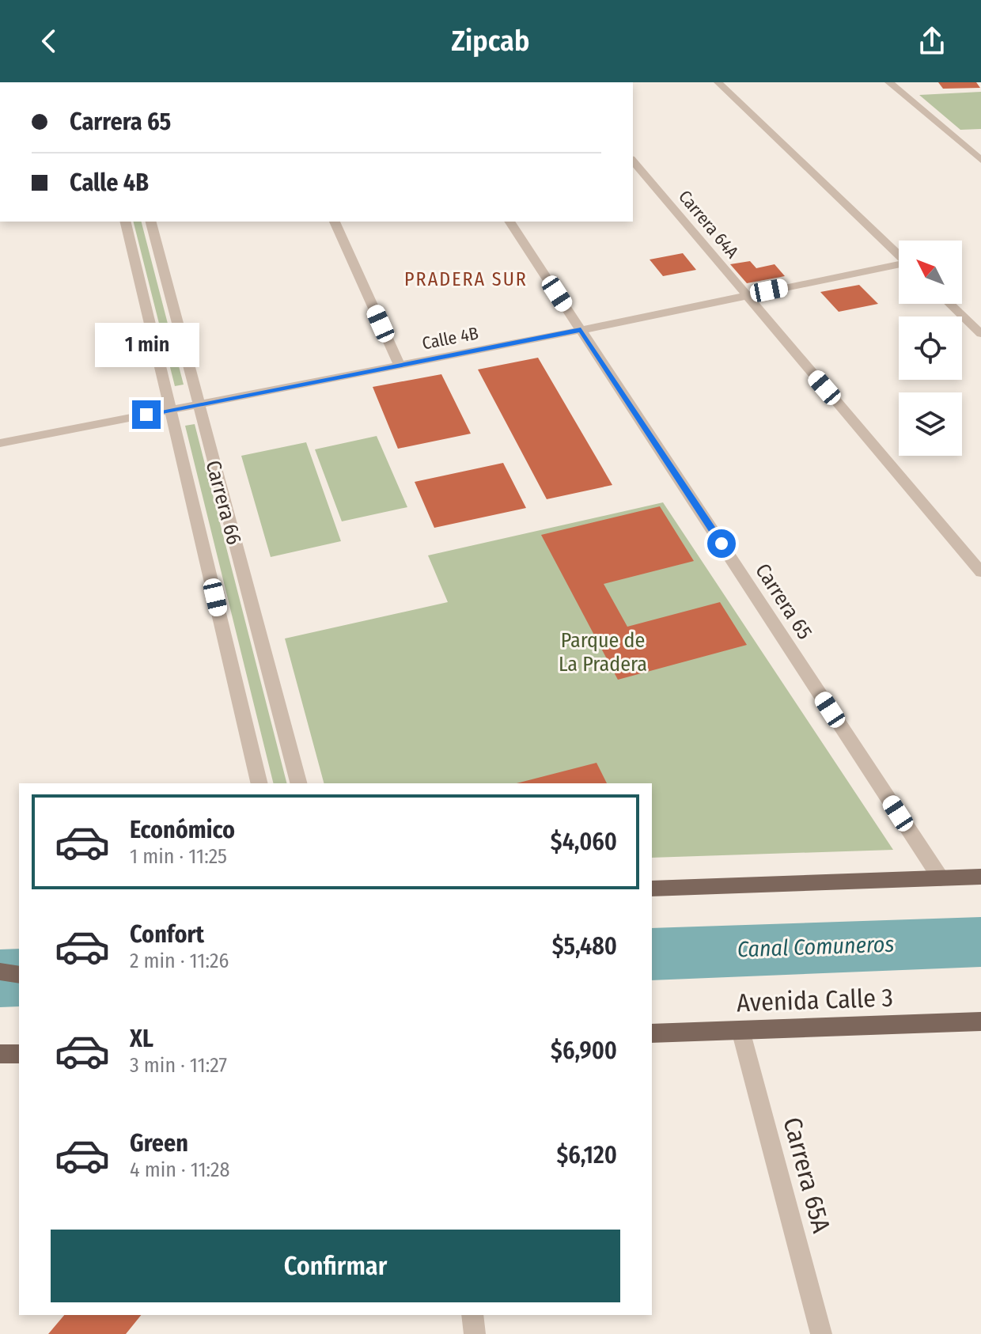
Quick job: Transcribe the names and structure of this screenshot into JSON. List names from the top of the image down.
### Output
{
  "streets": {
    "main road": ["Avenida Calle 3"],
    "street": [
      "Carrera 64A",
      "Calle 4B",
      "Carrera 66",
      "Carrera 65",
      "Carrera 65A"
    ]
  },
  "crossings": [
    ["Carrera 64A", "Calle 4B"],
    ["Calle 4B", "Carrera 66"],
    ["Calle 4B", "Carrera 65"],
    ["Avenida Calle 3", "Carrera 65A"]
  ],
  "districts": ["PRADERA SUR"],
  "water": ["Canal Comuneros"],
  "parks": ["Parque de La Pradera"],
  "north": "top left",
  "page": {
    "header": "Zipcab",
    "banner": ["Carrera 65", "Calle 4B"],
    "bubble": "1 min",
    "list": [
      {
        "name": "Económico",
        "note": "1 min · 11:25",
        "value": "$4,060"
      },
      {
        "name": "Confort",
        "note": "2 min · 11:26",
        "value": "$5,480"
      },
      {
        "name": "XL",
        "note": "3 min · 11:27",
        "value": "$6,900"
      },
      {
        "name": "Green",
        "note": "4 min · 11:28",
        "value": "$6,120"
      }
    ],
    "buttons": "Confirmar"
  }
}
